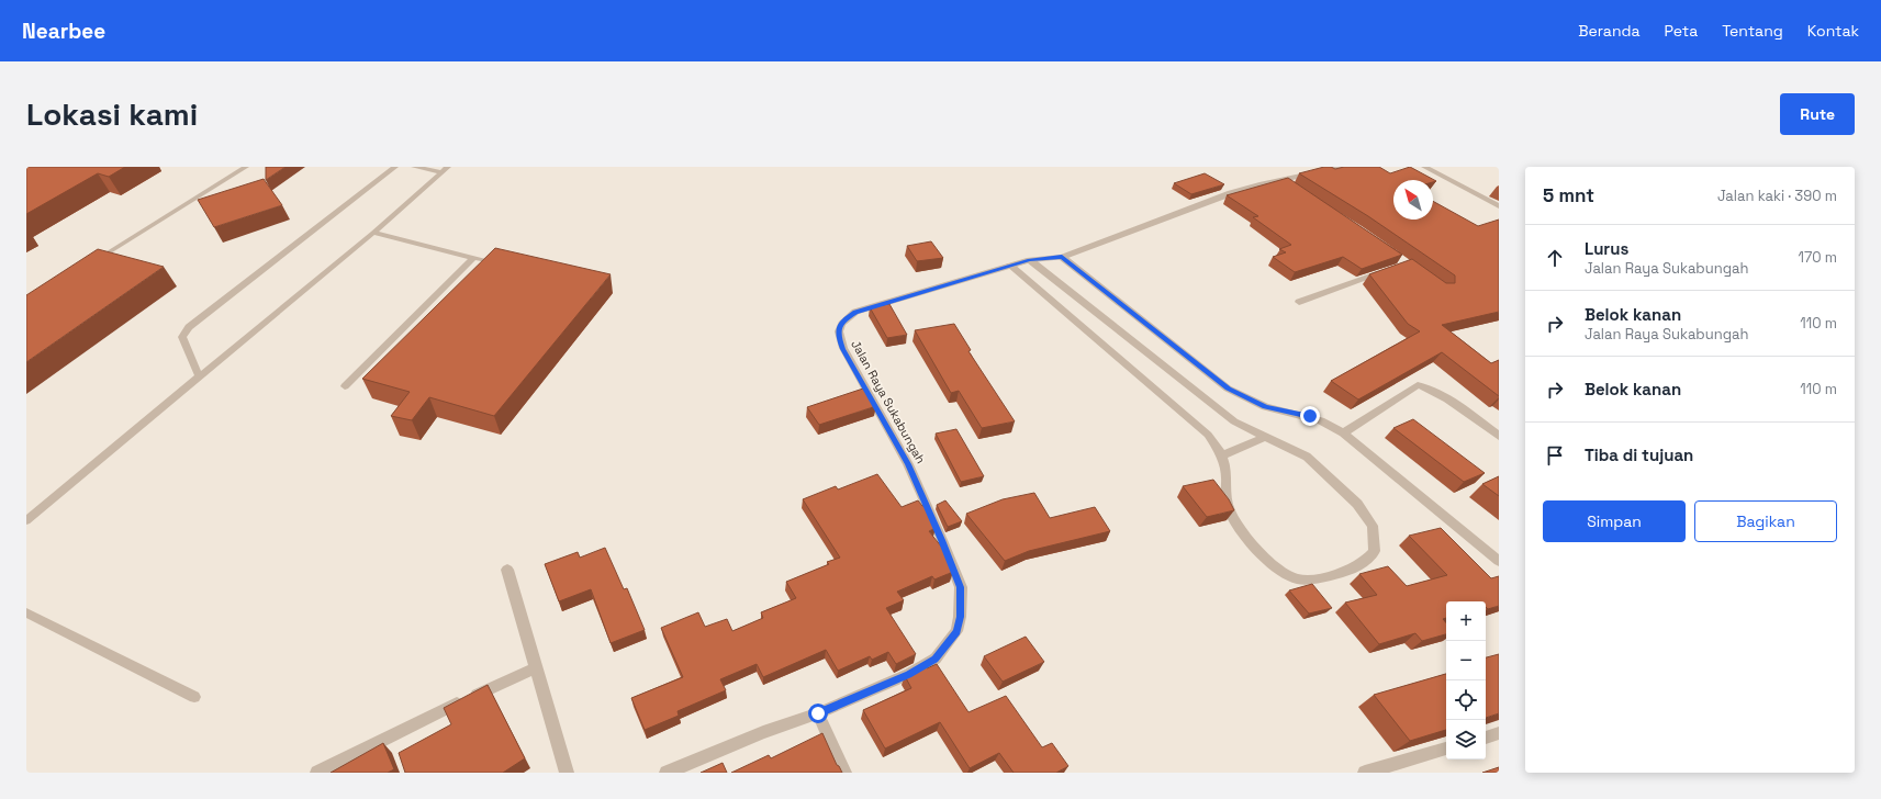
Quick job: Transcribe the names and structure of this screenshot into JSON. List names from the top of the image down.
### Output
{
  "streets": {
    "street": ["Jalan Raya Sukabungah"]
  },
  "north": "top left",
  "page": {
    "header": "Nearbee",
    "nav": [
      "Beranda",
      "Peta",
      "Tentang",
      "Kontak"
    ],
    "buttons": [
      "Rute",
      ["Simpan", "Bagikan"]
    ],
    "title": "Lokasi kami",
    "heading": ["5 mnt", "Jalan kaki · 390 m"],
    "list": [
      ["Lurus", "Jalan Raya Sukabungah", "170 m"],
      ["Belok kanan", "Jalan Raya Sukabungah", "110 m"],
      ["Belok kanan", "110 m"],
      "Tiba di tujuan"
    ],
    "map_buttons": ["+", "−"]
  }
}
